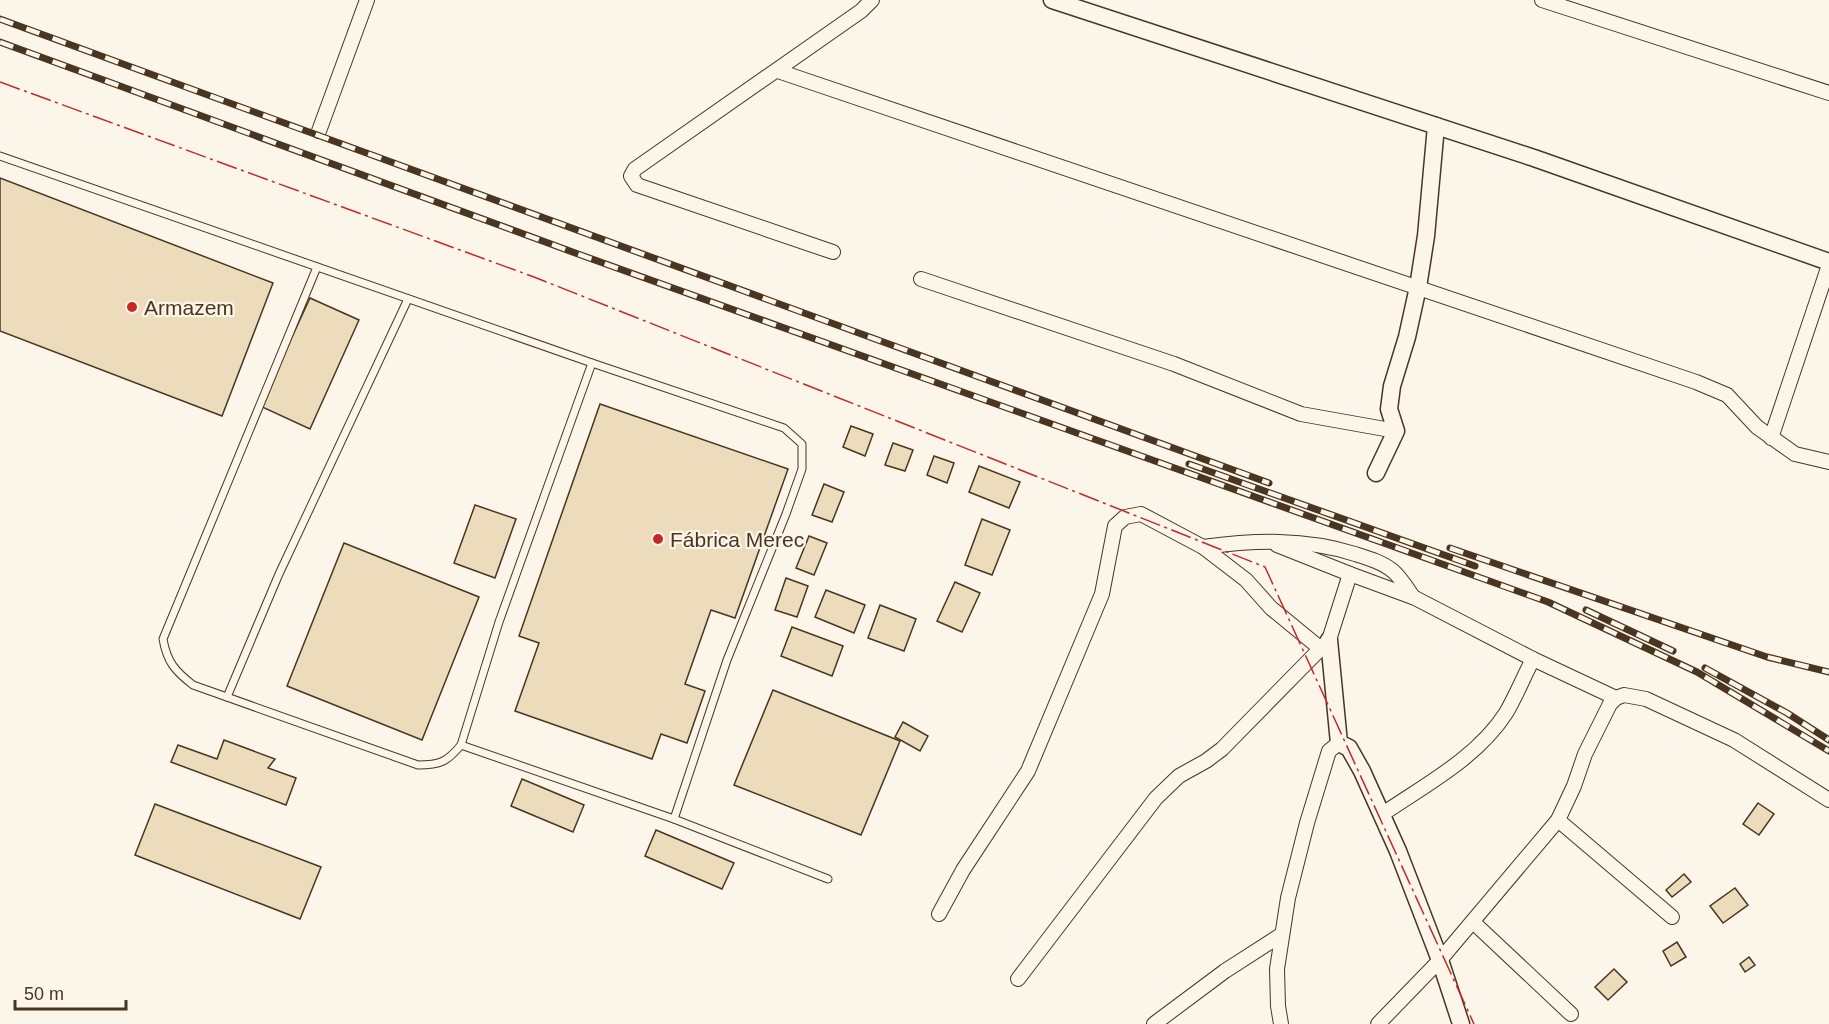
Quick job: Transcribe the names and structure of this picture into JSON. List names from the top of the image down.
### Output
{
  "places": ["Armazem", "Fábrica Merec"],
  "scale_bar": "50 m"
}
